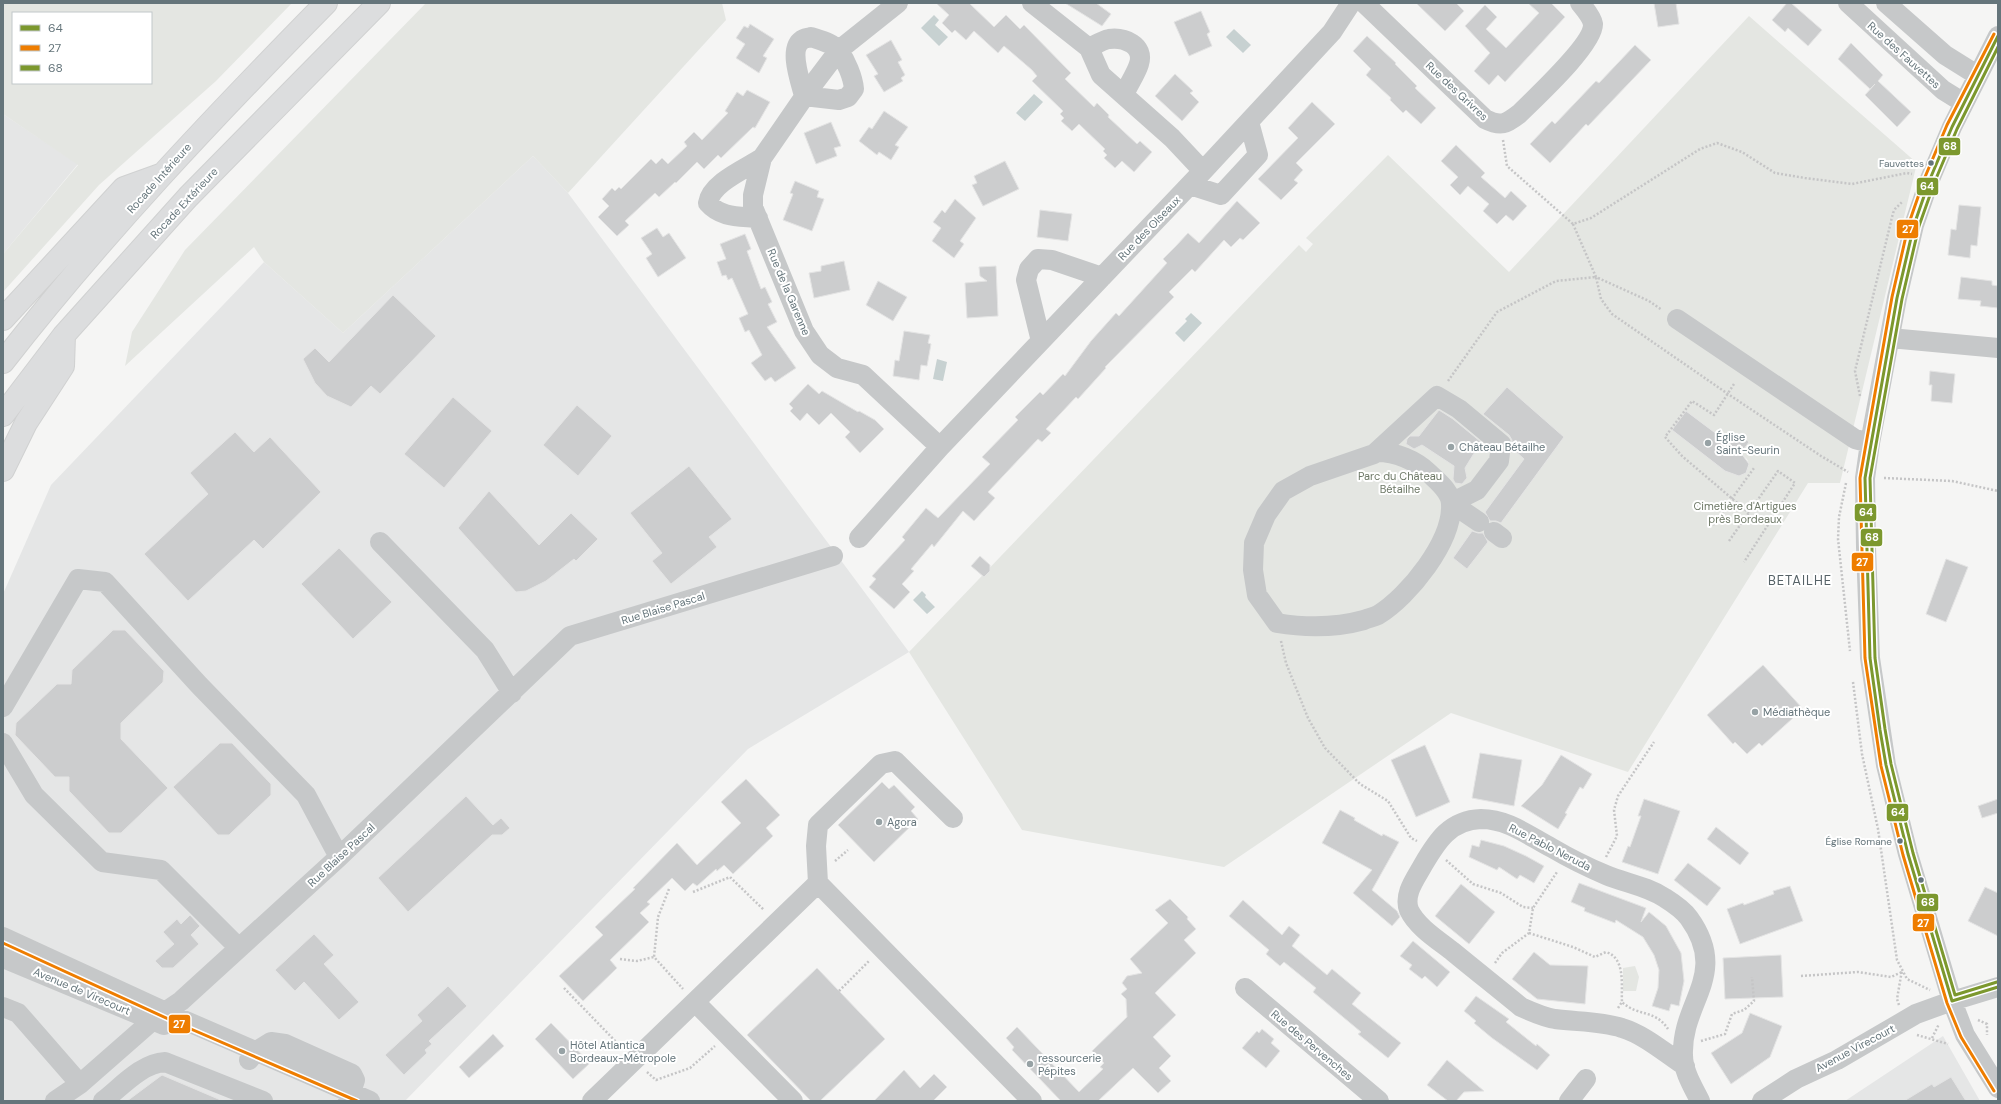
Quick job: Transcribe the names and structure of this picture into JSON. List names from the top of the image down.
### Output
{
  "streets": {
    "highway": ["Rocade Intérieure", "Rocade Extérieure"],
    "street": [
      "Rue des Fauvettes",
      "Rue des Grivres",
      "Rue des OIseaux",
      "Rue de la Garenne",
      "Rue Blaise Pascal",
      "Rue Pablo Neruda",
      "Avenue de Virecourt",
      "Rue des Pervenches",
      "Avenue Virecourt"
    ]
  },
  "crossings": [
    ["Rue des Grivres", "Rue des OIseaux"],
    ["Rue des OIseaux", "Rue de la Garenne"],
    ["Rue Blaise Pascal", "Avenue de Virecourt"]
  ],
  "districts": ["BETAILHE"],
  "parks": ["Parc du Château Bétailhe", "Cimetière d'Artigues près Bordeaux"],
  "places": [
    "Fauvettes",
    "Église Saint-Seurin",
    "Château Bétailhe",
    "Médiathèque",
    "Agora",
    "Église Romane",
    "Hôtel Atlantica Bordeaux-Métropole",
    "ressourcerie Pépites"
  ],
  "lines": ["transit line 27", "transit line 64", "transit line 68"],
  "legend": ["64", "27", "68"]
}
